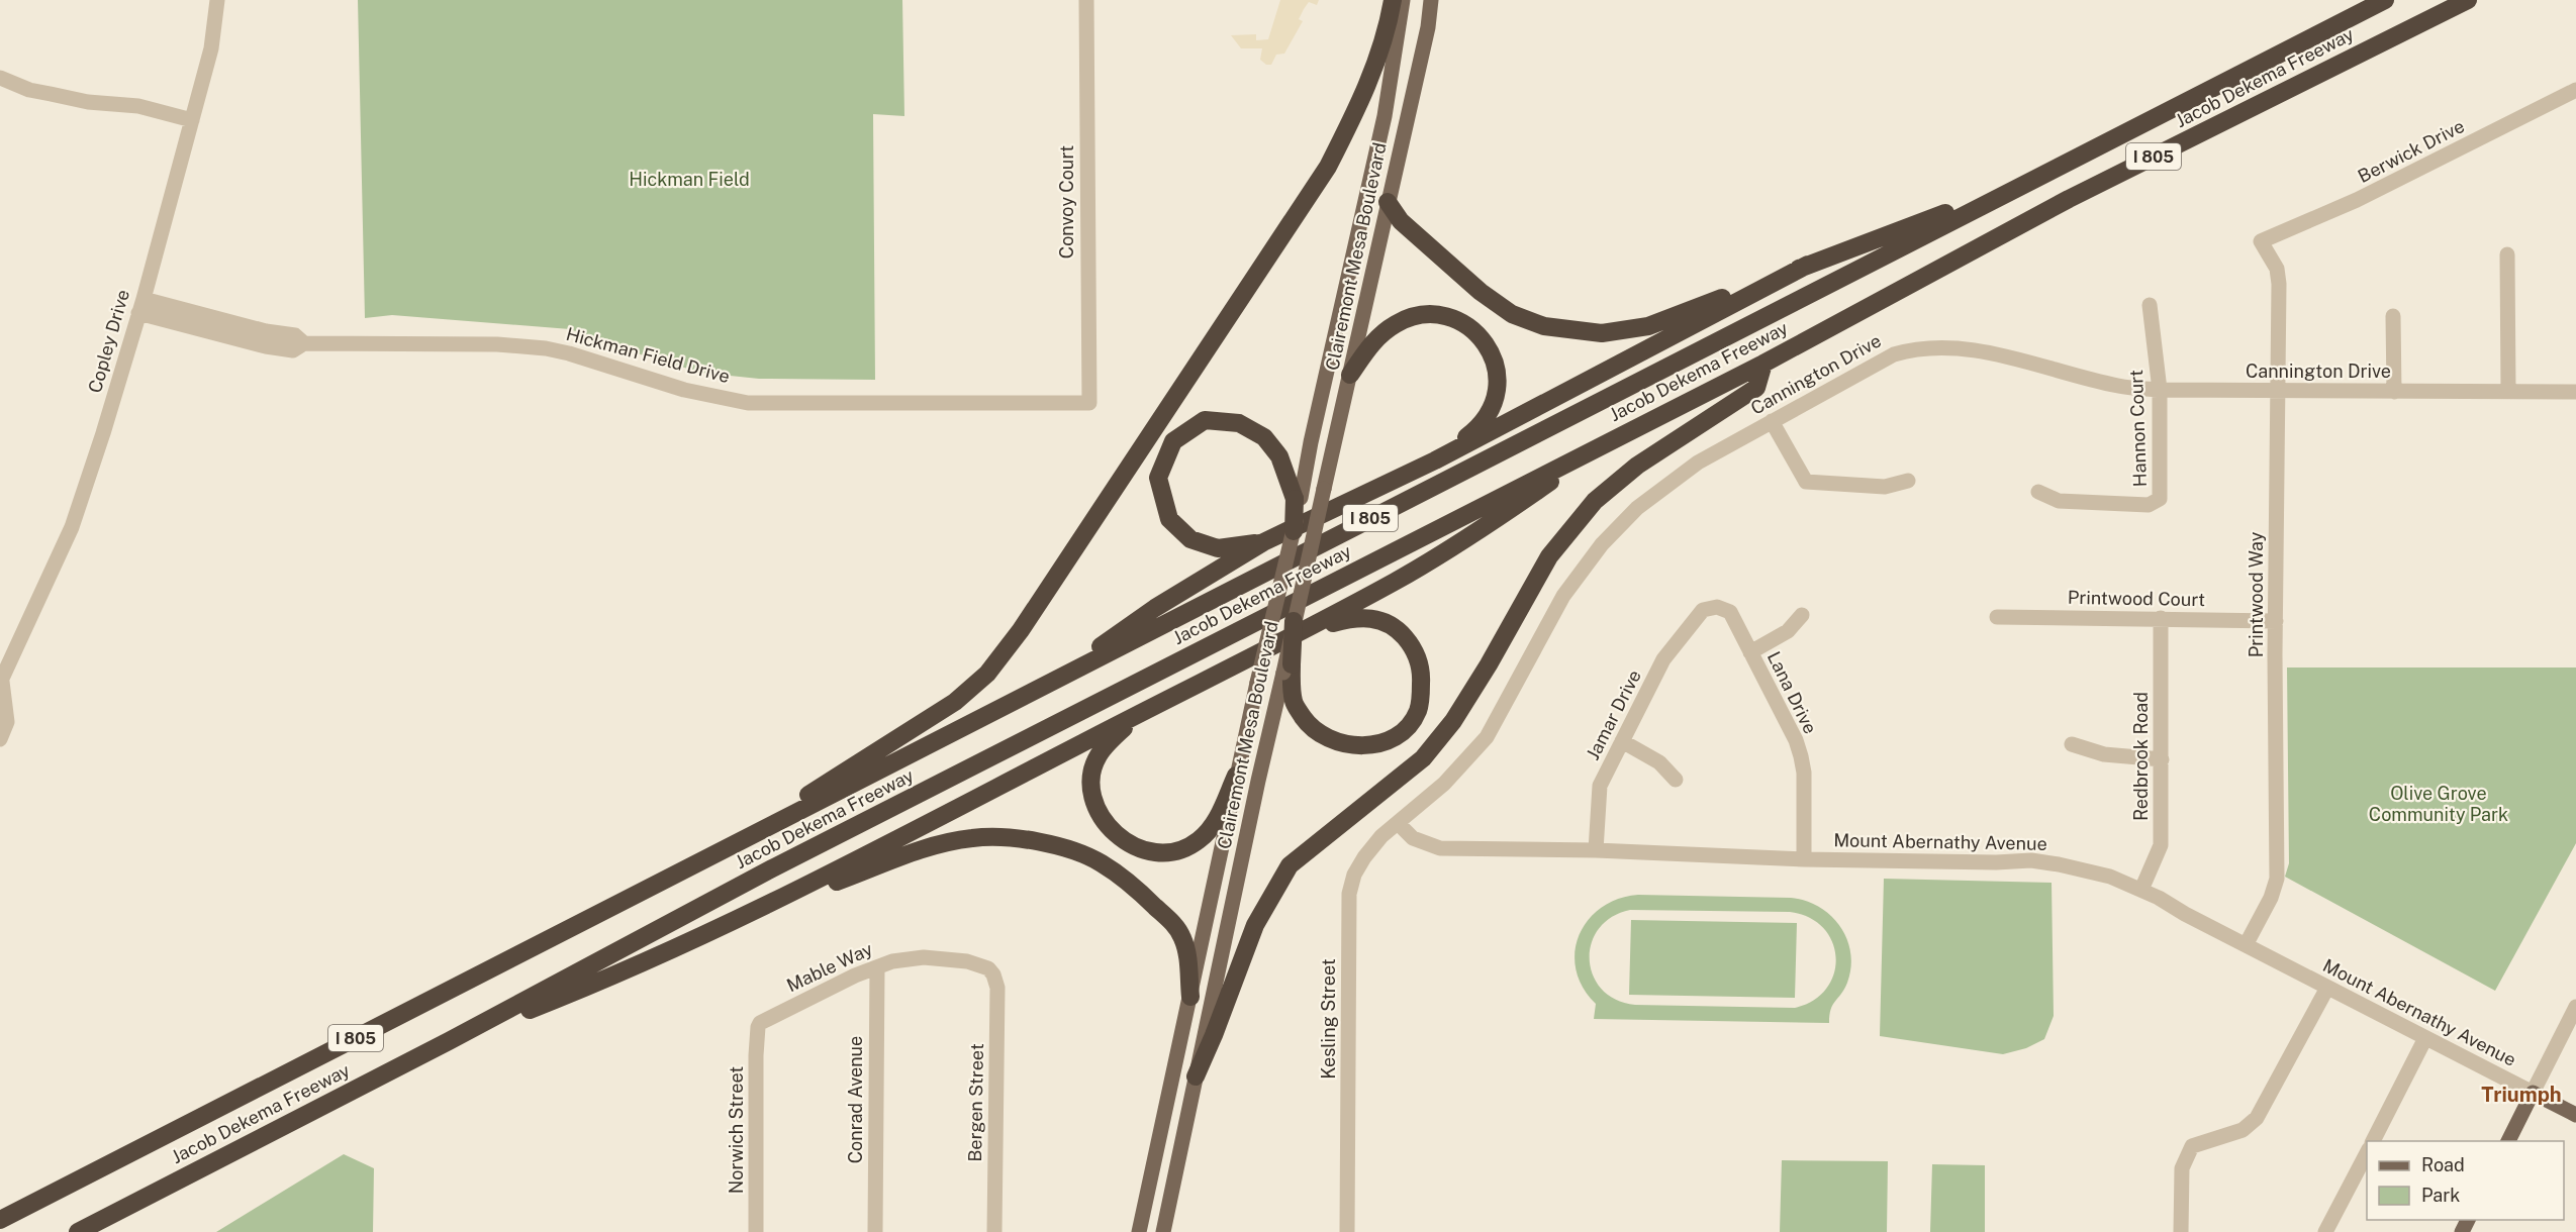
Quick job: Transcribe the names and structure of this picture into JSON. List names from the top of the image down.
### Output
{
  "streets": {
    "highway": ["Jacob Dekema Freeway", "I 805"],
    "main road": ["Clairemont Mesa Boulevard", "Mount Abernathy Avenue"],
    "street": [
      "Berwick Drive",
      "Convoy Court",
      "Copley Drive",
      "Hickman Field Drive",
      "Cannington Drive",
      "Hannon Court",
      "Printwood Way",
      "Printwood Court",
      "Lana Drive",
      "Jamar Drive",
      "Redbrook Road",
      "Mable Way",
      "Kesling Street",
      "Conrad Avenue",
      "Bergen Street",
      "Norwich Street"
    ]
  },
  "crossings": [
    ["Berwick Drive", "Printwood Way"],
    ["Convoy Court", "Hickman Field Drive"],
    ["Copley Drive", "Hickman Field Drive"],
    ["Cannington Drive", "Hannon Court"],
    ["Cannington Drive", "Printwood Way"],
    ["Cannington Drive", "Mount Abernathy Avenue"],
    ["Cannington Drive", "Kesling Street"],
    ["Printwood Way", "Printwood Court"],
    ["Printwood Way", "Mount Abernathy Avenue"],
    ["Printwood Court", "Redbrook Road"],
    ["Lana Drive", "Jamar Drive"],
    ["Lana Drive", "Mount Abernathy Avenue"],
    ["Jamar Drive", "Mount Abernathy Avenue"],
    ["Redbrook Road", "Mount Abernathy Avenue"],
    ["Mount Abernathy Avenue", "Kesling Street"],
    ["Mable Way", "Conrad Avenue"],
    ["Mable Way", "Bergen Street"],
    ["Mable Way", "Norwich Street"]
  ],
  "districts": ["Triumph"],
  "parks": ["Hickman Field", "Olive Grove Community Park"],
  "legend": ["Road", "Park"]
}
